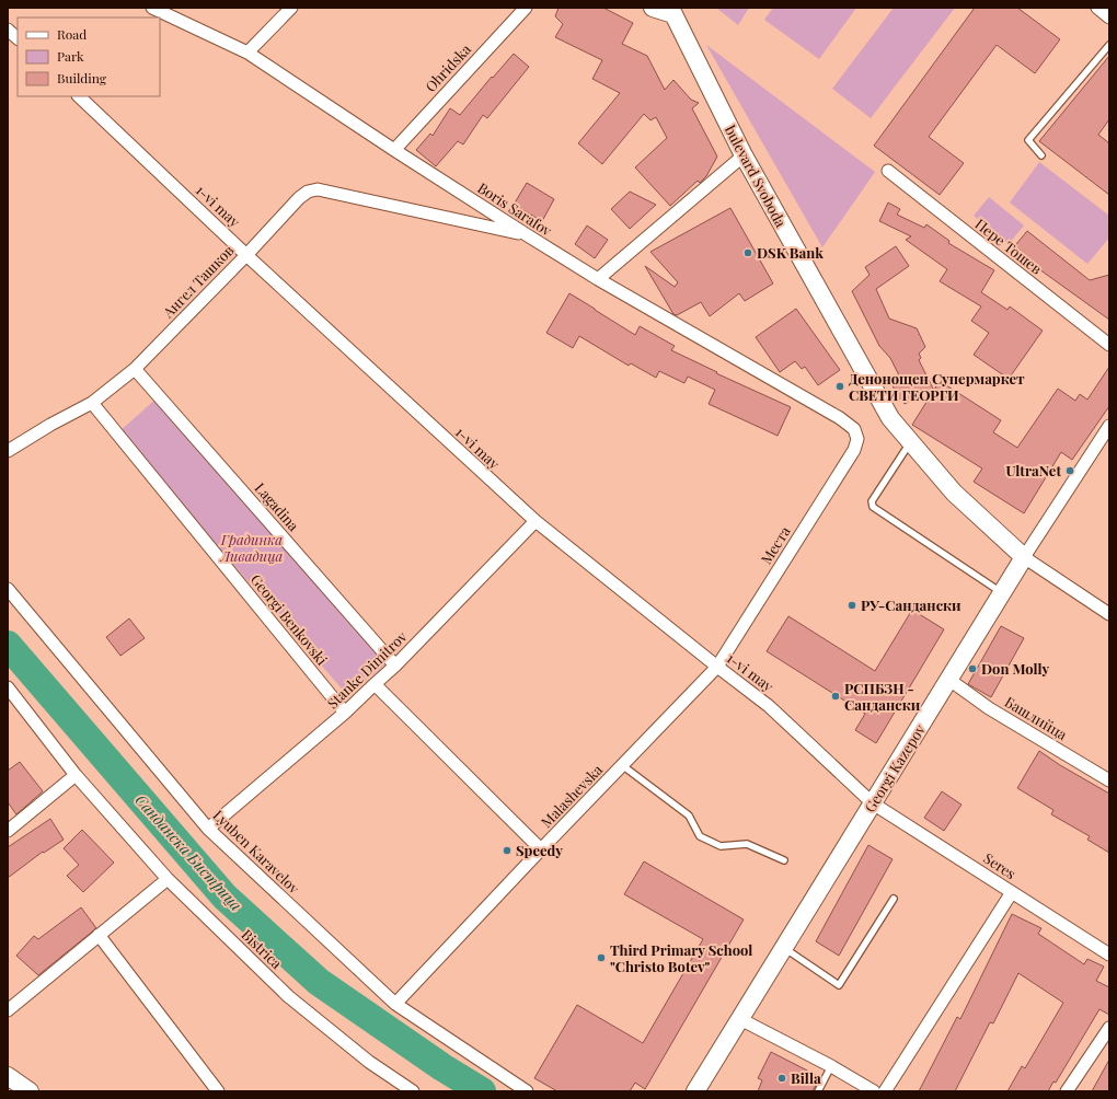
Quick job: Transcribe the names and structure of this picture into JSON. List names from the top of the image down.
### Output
{
  "streets": {
    "street": [
      "Ohridska",
      "bulevard Svoboda",
      "1-vi may",
      "Boris Sarafov",
      "Пере Тошев",
      "Ангел Ташков",
      "Lagadina",
      "Места",
      "Georgi Benkovski",
      "Stanke Dimitrov",
      "Башлийца",
      "Georgi Kazepov",
      "Malashevska",
      "Lyuben Karavelov",
      "Seres",
      "Bistrica"
    ]
  },
  "crossings": [
    ["Ohridska", "Boris Sarafov"],
    ["bulevard Svoboda", "Georgi Kazepov"],
    ["1-vi may", "Ангел Ташков"],
    ["1-vi may", "Места"],
    ["1-vi may", "Stanke Dimitrov"],
    ["1-vi may", "Georgi Kazepov"],
    ["1-vi may", "Malashevska"],
    ["1-vi may", "Seres"],
    ["Boris Sarafov", "Ангел Ташков"],
    ["Boris Sarafov", "Места"],
    ["Ангел Ташков", "Lagadina"],
    ["Ангел Ташков", "Georgi Benkovski"],
    ["Lagadina", "Stanke Dimitrov"],
    ["Места", "Malashevska"],
    ["Georgi Benkovski", "Stanke Dimitrov"],
    ["Stanke Dimitrov", "Lyuben Karavelov"],
    ["Башлийца", "Georgi Kazepov"],
    ["Georgi Kazepov", "Seres"],
    ["Malashevska", "Lyuben Karavelov"]
  ],
  "water": ["Санданска Бистрица"],
  "parks": ["Градинка Ливадица"],
  "places": [
    "DSK Bank",
    "Денонощен Супермаркет СВЕТИ ГЕОРГИ",
    "UltraNet",
    "РУ-Сандански",
    "Don Molly",
    "РСПБЗН - Сандански",
    "Speedy",
    "Third Primary School \"Christo Botev\"",
    "Billa"
  ],
  "legend": ["Road", "Park", "Building"]
}
